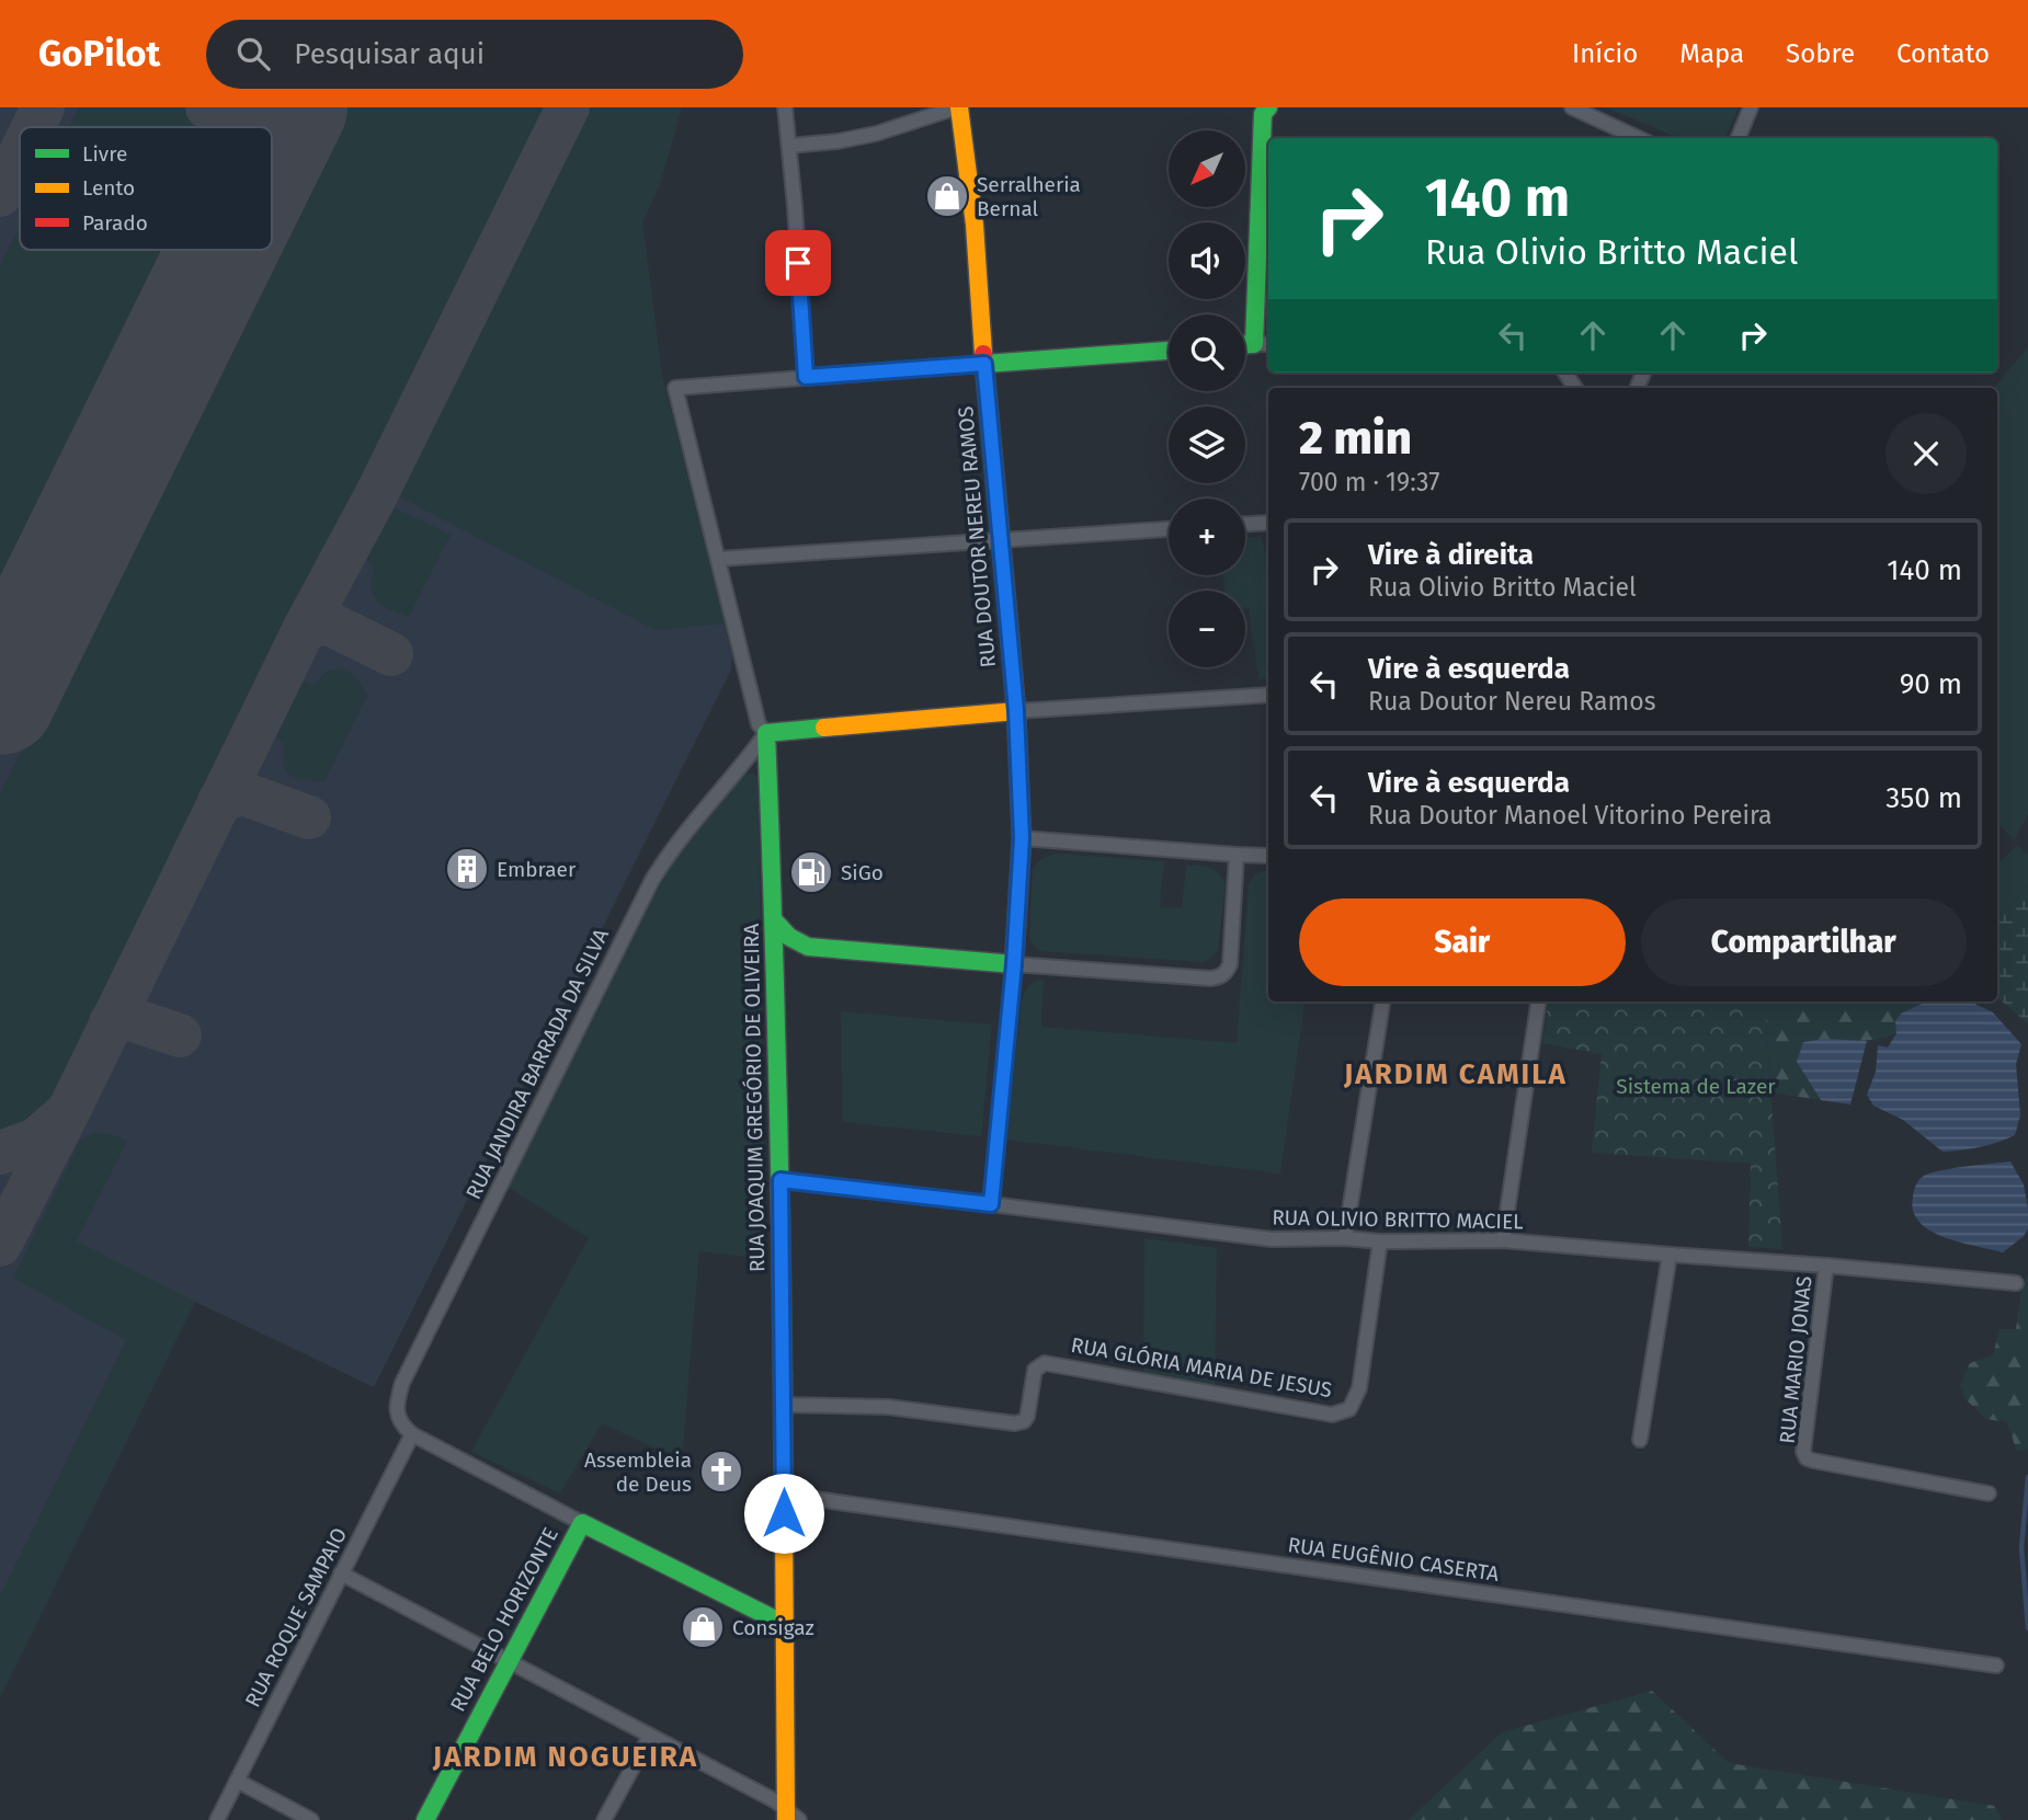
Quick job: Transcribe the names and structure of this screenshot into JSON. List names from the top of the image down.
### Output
{
  "streets": {
    "street": [
      "RUA DOUTOR NEREU RAMOS",
      "RUA JANDIRA BARRADA DA SILVA",
      "RUA JOAQUIM GREGÓRIO DE OLIVEIRA",
      "RUA OLIVIO BRITTO MACIEL",
      "RUA MARIO JONAS",
      "RUA GLÓRIA MARIA DE JESUS",
      "RUA EUGÊNIO CASERTA",
      "RUA ROQUE SAMPAIO",
      "RUA BELO HORIZONTE"
    ]
  },
  "crossings": [
    ["RUA DOUTOR NEREU RAMOS", "RUA OLIVIO BRITTO MACIEL"],
    ["RUA JANDIRA BARRADA DA SILVA", "RUA JOAQUIM GREGÓRIO DE OLIVEIRA"],
    ["RUA JANDIRA BARRADA DA SILVA", "RUA ROQUE SAMPAIO"],
    ["RUA JOAQUIM GREGÓRIO DE OLIVEIRA", "RUA OLIVIO BRITTO MACIEL"],
    ["RUA JOAQUIM GREGÓRIO DE OLIVEIRA", "RUA GLÓRIA MARIA DE JESUS"],
    ["RUA JOAQUIM GREGÓRIO DE OLIVEIRA", "RUA EUGÊNIO CASERTA"],
    ["RUA OLIVIO BRITTO MACIEL", "RUA MARIO JONAS"],
    ["RUA OLIVIO BRITTO MACIEL", "RUA GLÓRIA MARIA DE JESUS"]
  ],
  "districts": ["JARDIM CAMILA", "JARDIM NOGUEIRA"],
  "parks": ["Sistema de Lazer"],
  "places": {
    "shop": ["Serralheria Bernal", "Consigaz"],
    "building": ["Embraer"],
    "fuel station": ["SiGo"],
    "church": ["Assembleia de Deus"]
  },
  "legend": ["Livre", "Lento", "Parado"],
  "north": "bottom left",
  "page": {
    "header": "GoPilot",
    "search": "Pesquisar aqui",
    "nav": [
      "Início",
      "Mapa",
      "Sobre",
      "Contato"
    ],
    "map_buttons": ["+", "−"],
    "turn": ["140 m", "Rua Olivio Britto Maciel"],
    "heading": ["2 min", "700 m · 19:37"],
    "list": [
      {
        "name": "Vire à direita",
        "note": "Rua Olivio Britto Maciel",
        "value": "140 m"
      },
      {
        "name": "Vire à esquerda",
        "note": "Rua Doutor Nereu Ramos",
        "value": "90 m"
      },
      {
        "name": "Vire à esquerda",
        "note": "Rua Doutor Manoel Vitorino Pereira",
        "value": "350 m"
      }
    ],
    "buttons": ["Sair", "Compartilhar"]
  }
}
